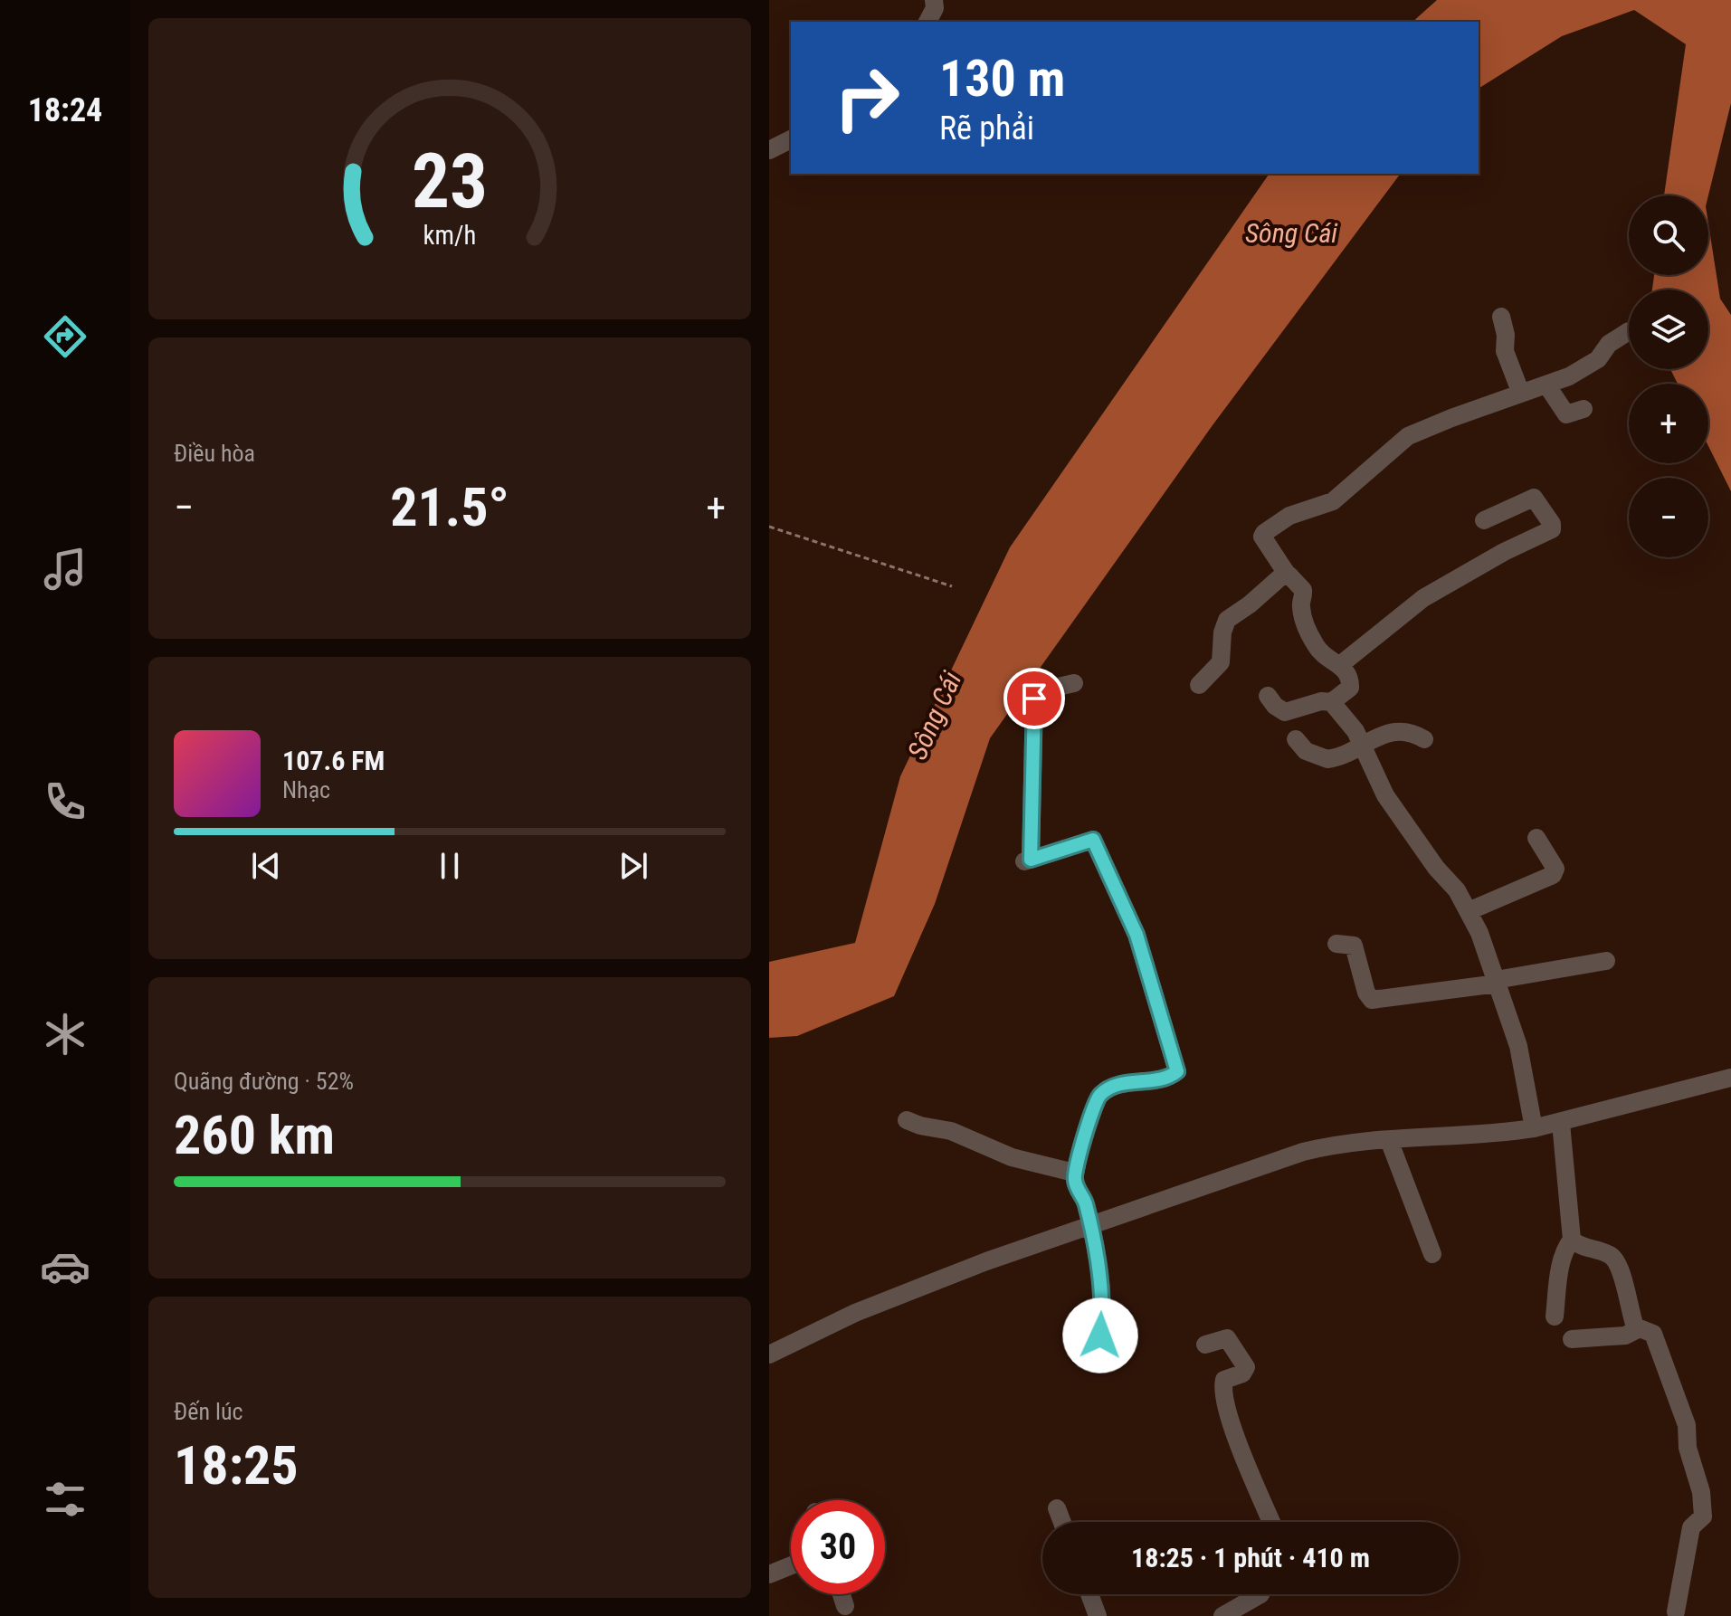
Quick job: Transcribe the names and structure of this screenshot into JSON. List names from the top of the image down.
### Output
{
  "water": ["Sông Cái"],
  "page": {
    "tabs": "18:24",
    "turn": ["130 m", "Rẽ phải"],
    "map_buttons": ["+", "−"],
    "tile": [
      "Điều hòa",
      ["Quãng đường · 52%", "260 km"],
      ["Đến lúc", "18:25"]
    ],
    "heat": ["−", "21.5°", "+"],
    "song": ["107.6 FM", "Nhạc"],
    "limit": "30",
    "trip": "18:25 · 1 phút · 410 m",
    "gauge": ["23", "km/h"]
  }
}
